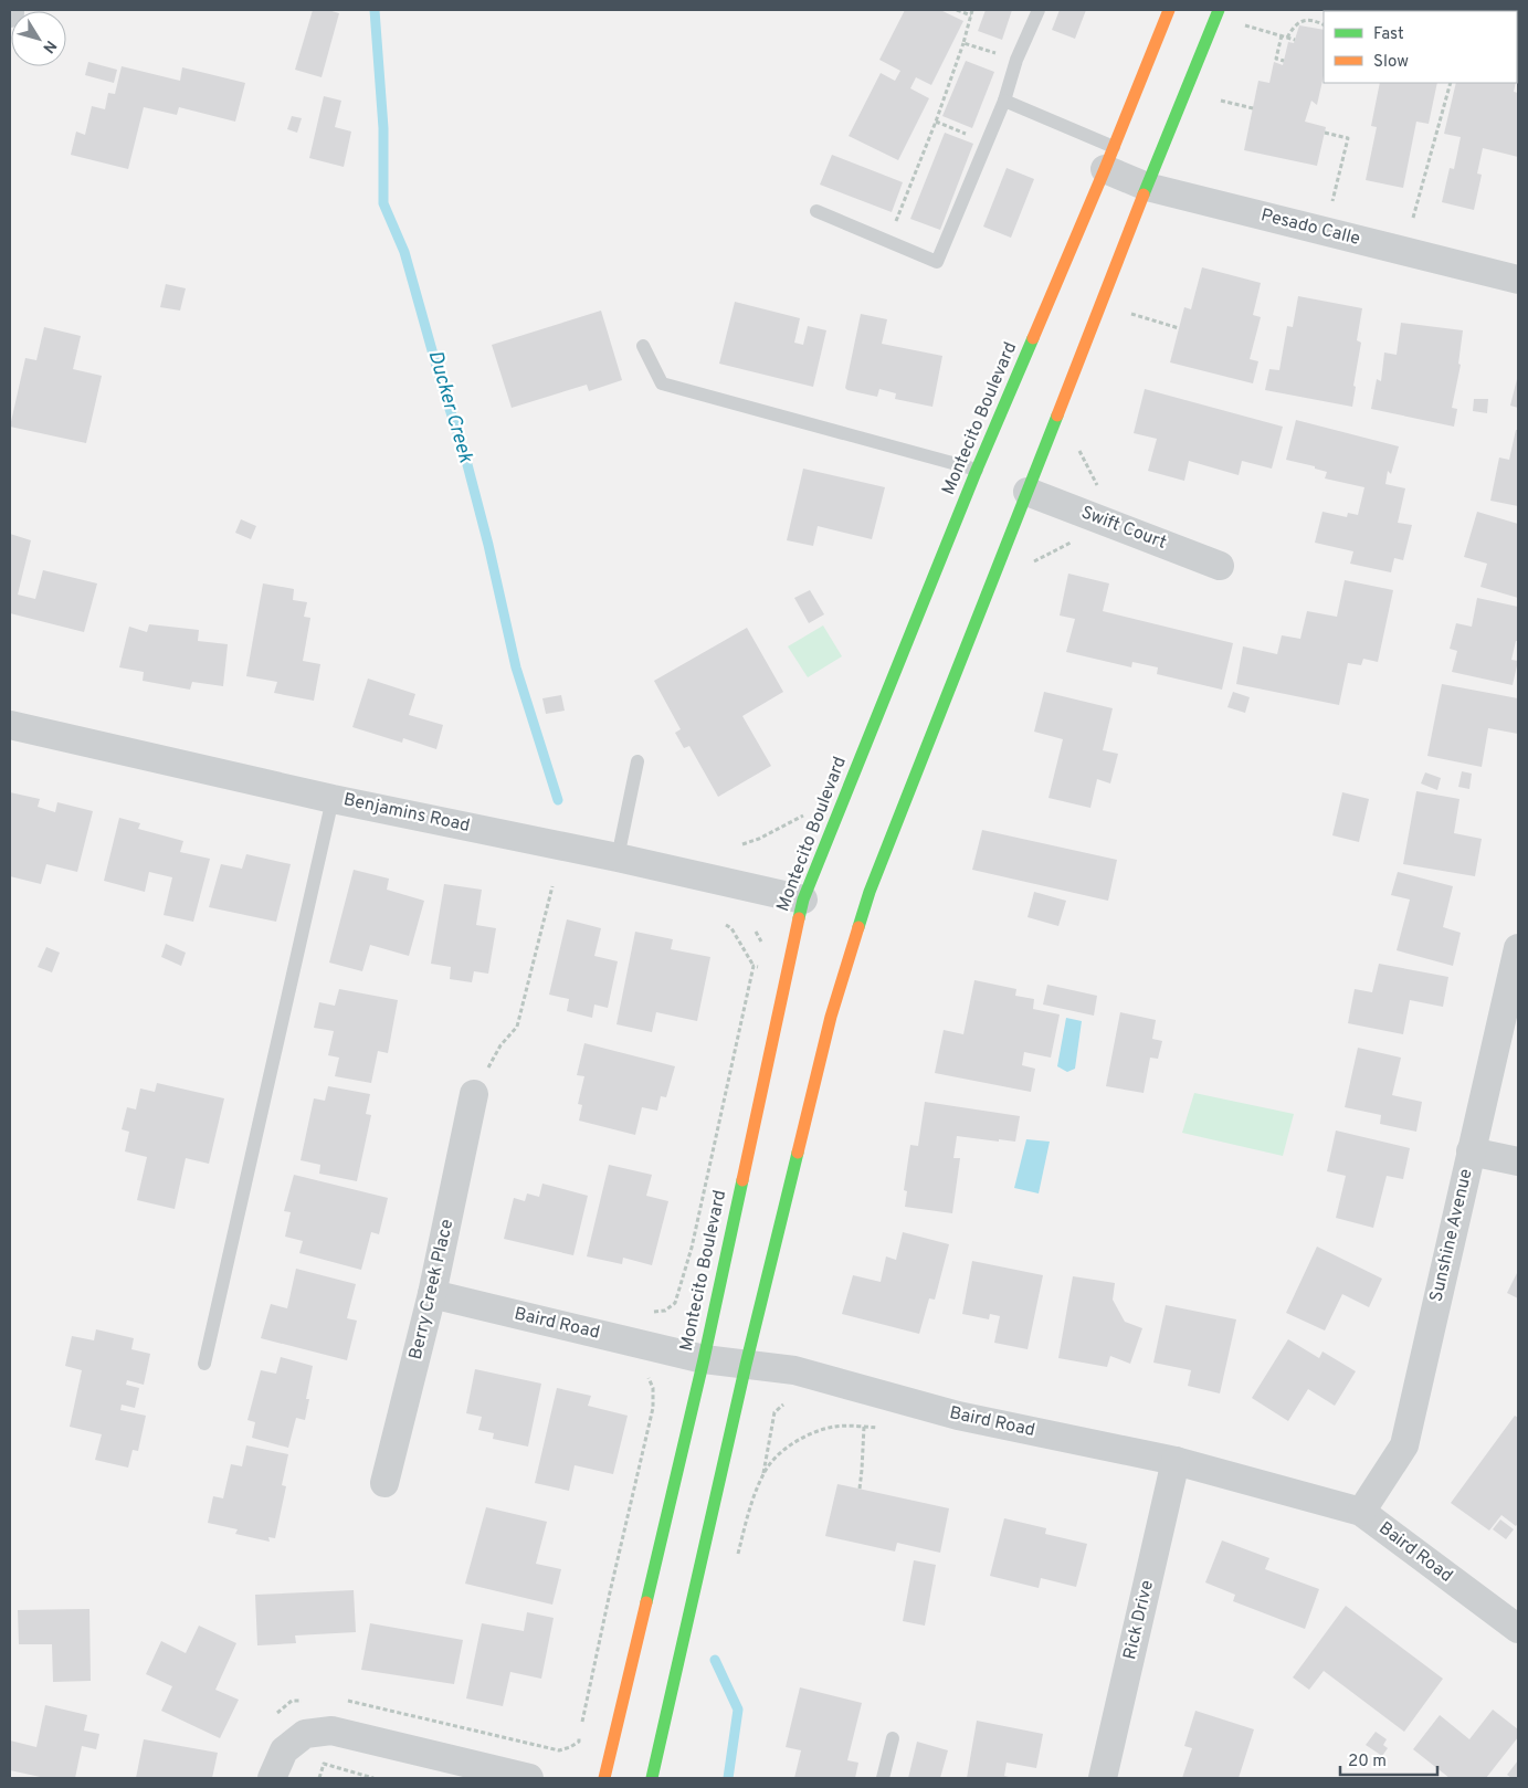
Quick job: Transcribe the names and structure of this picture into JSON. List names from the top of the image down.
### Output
{
  "streets": {
    "main road": ["Montecito Boulevard"],
    "street": [
      "Pesado Calle",
      "Swift Court",
      "Benjamins Road",
      "Sunshine Avenue",
      "Berry Creek Place",
      "Baird Road",
      "Rick Drive"
    ]
  },
  "crossings": [
    ["Pesado Calle", "Montecito Boulevard"],
    ["Montecito Boulevard", "Benjamins Road"],
    ["Montecito Boulevard", "Baird Road"],
    ["Sunshine Avenue", "Baird Road"],
    ["Berry Creek Place", "Baird Road"],
    ["Baird Road", "Rick Drive"]
  ],
  "water": ["Ducker Creek"],
  "legend": ["Fast", "Slow"],
  "scale_bar": "20 m",
  "north": "bottom right"
}
